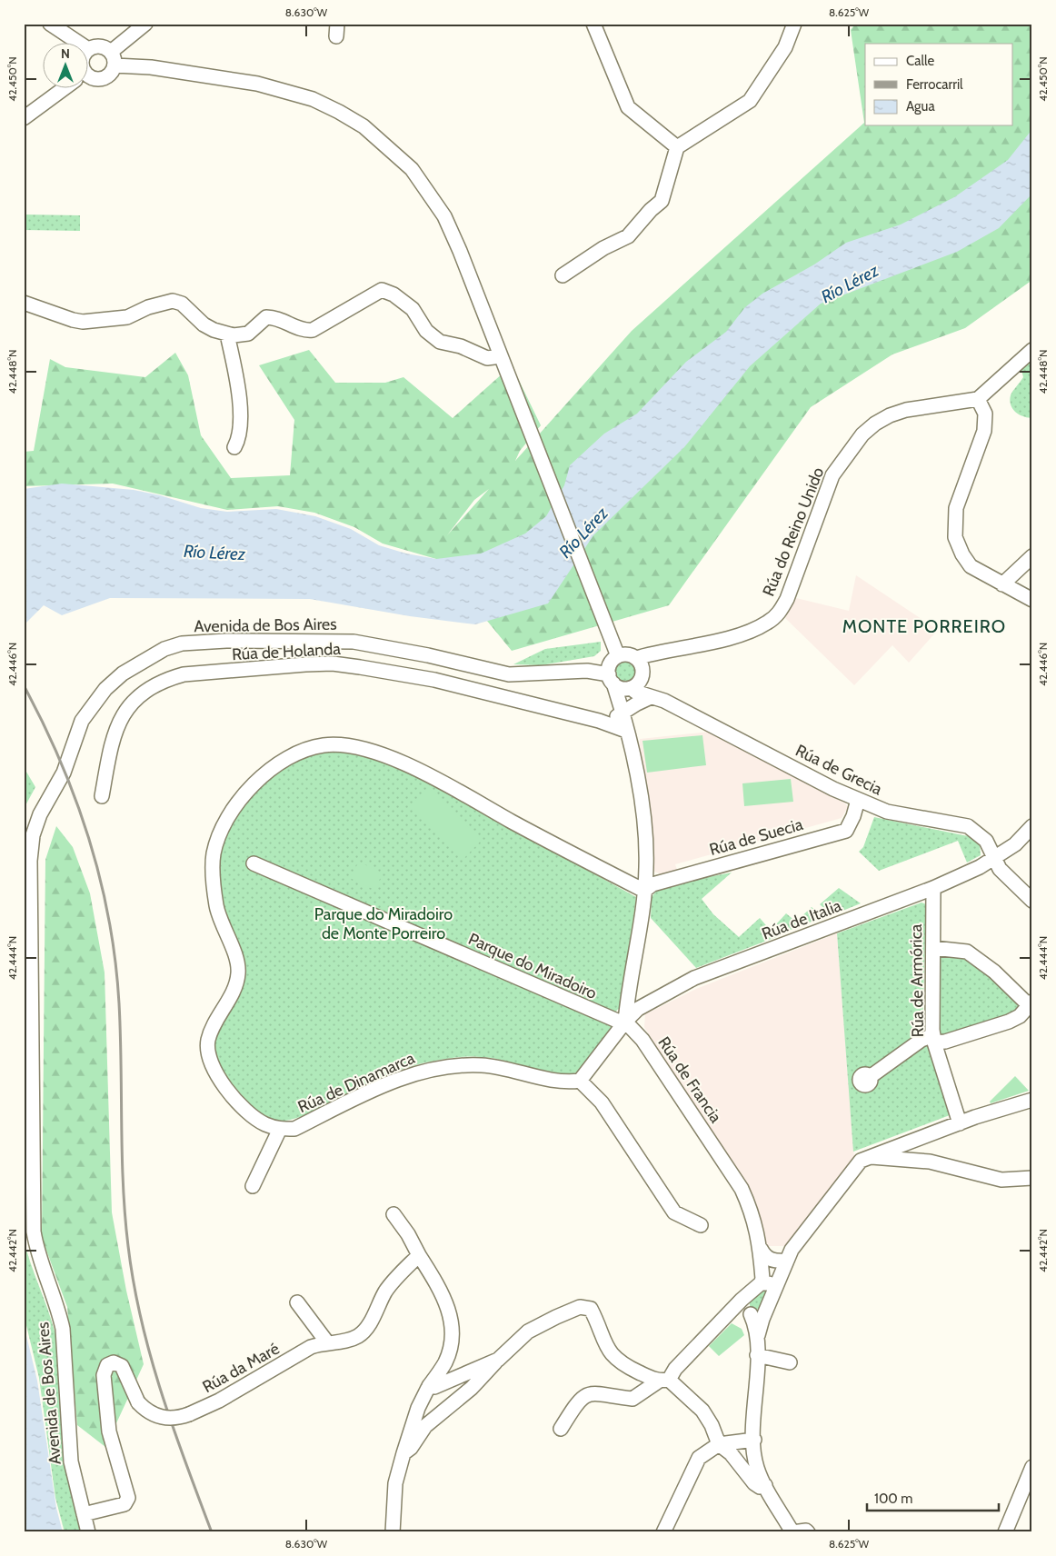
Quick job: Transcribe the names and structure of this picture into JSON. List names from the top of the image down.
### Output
{
  "streets": {
    "street": [
      "Rúa do Reino Unido",
      "Avenida de Bos Aires",
      "Rúa de Holanda",
      "Rúa de Grecia",
      "Rúa de Suecia",
      "Rúa de Italia",
      "Parque do Miradoiro",
      "Rúa de Armórica",
      "Rúa de Francia",
      "Rúa de Dinamarca",
      "Rúa da Maré"
    ]
  },
  "crossings": [
    ["Rúa do Reino Unido", "Avenida de Bos Aires"],
    ["Rúa do Reino Unido", "Rúa de Grecia"],
    ["Avenida de Bos Aires", "Rúa de Grecia"],
    ["Avenida de Bos Aires", "Rúa da Maré"],
    ["Rúa de Holanda", "Rúa de Grecia"],
    ["Rúa de Grecia", "Rúa de Suecia"],
    ["Rúa de Grecia", "Rúa de Italia"],
    ["Rúa de Italia", "Parque do Miradoiro"],
    ["Rúa de Italia", "Rúa de Armórica"],
    ["Rúa de Italia", "Rúa de Francia"],
    ["Parque do Miradoiro", "Rúa de Francia"]
  ],
  "districts": ["MONTE PORREIRO"],
  "water": ["Río Lérez"],
  "parks": ["Parque do Miradoiro de Monte Porreiro"],
  "legend": ["Calle", "Ferrocarril", "Agua"],
  "scale_bar": "100 m",
  "north": "top",
  "coordinates": [
    "8.630°W",
    "8.625°W",
    "42.450°N",
    "42.448°N",
    "42.446°N",
    "42.444°N",
    "42.442°N"
  ]
}
